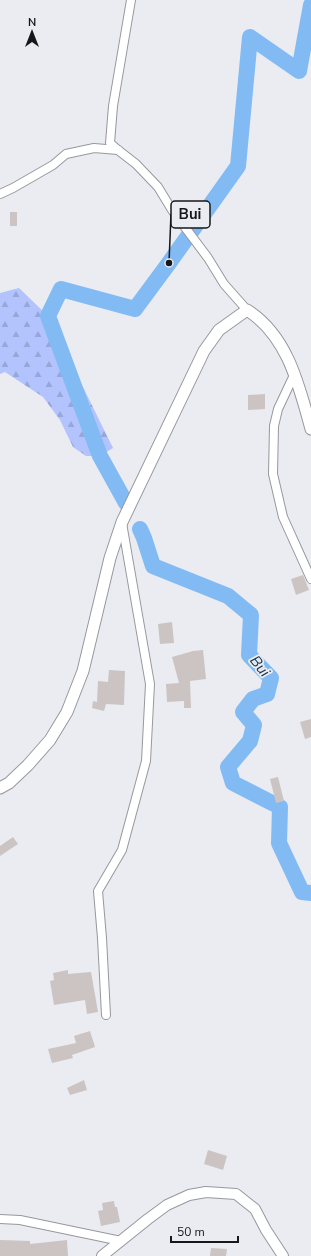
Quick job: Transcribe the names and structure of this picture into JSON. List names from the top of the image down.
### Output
{
  "water": ["Bui"],
  "places": ["Bui"],
  "scale_bar": "50 m",
  "north": "top"
}
